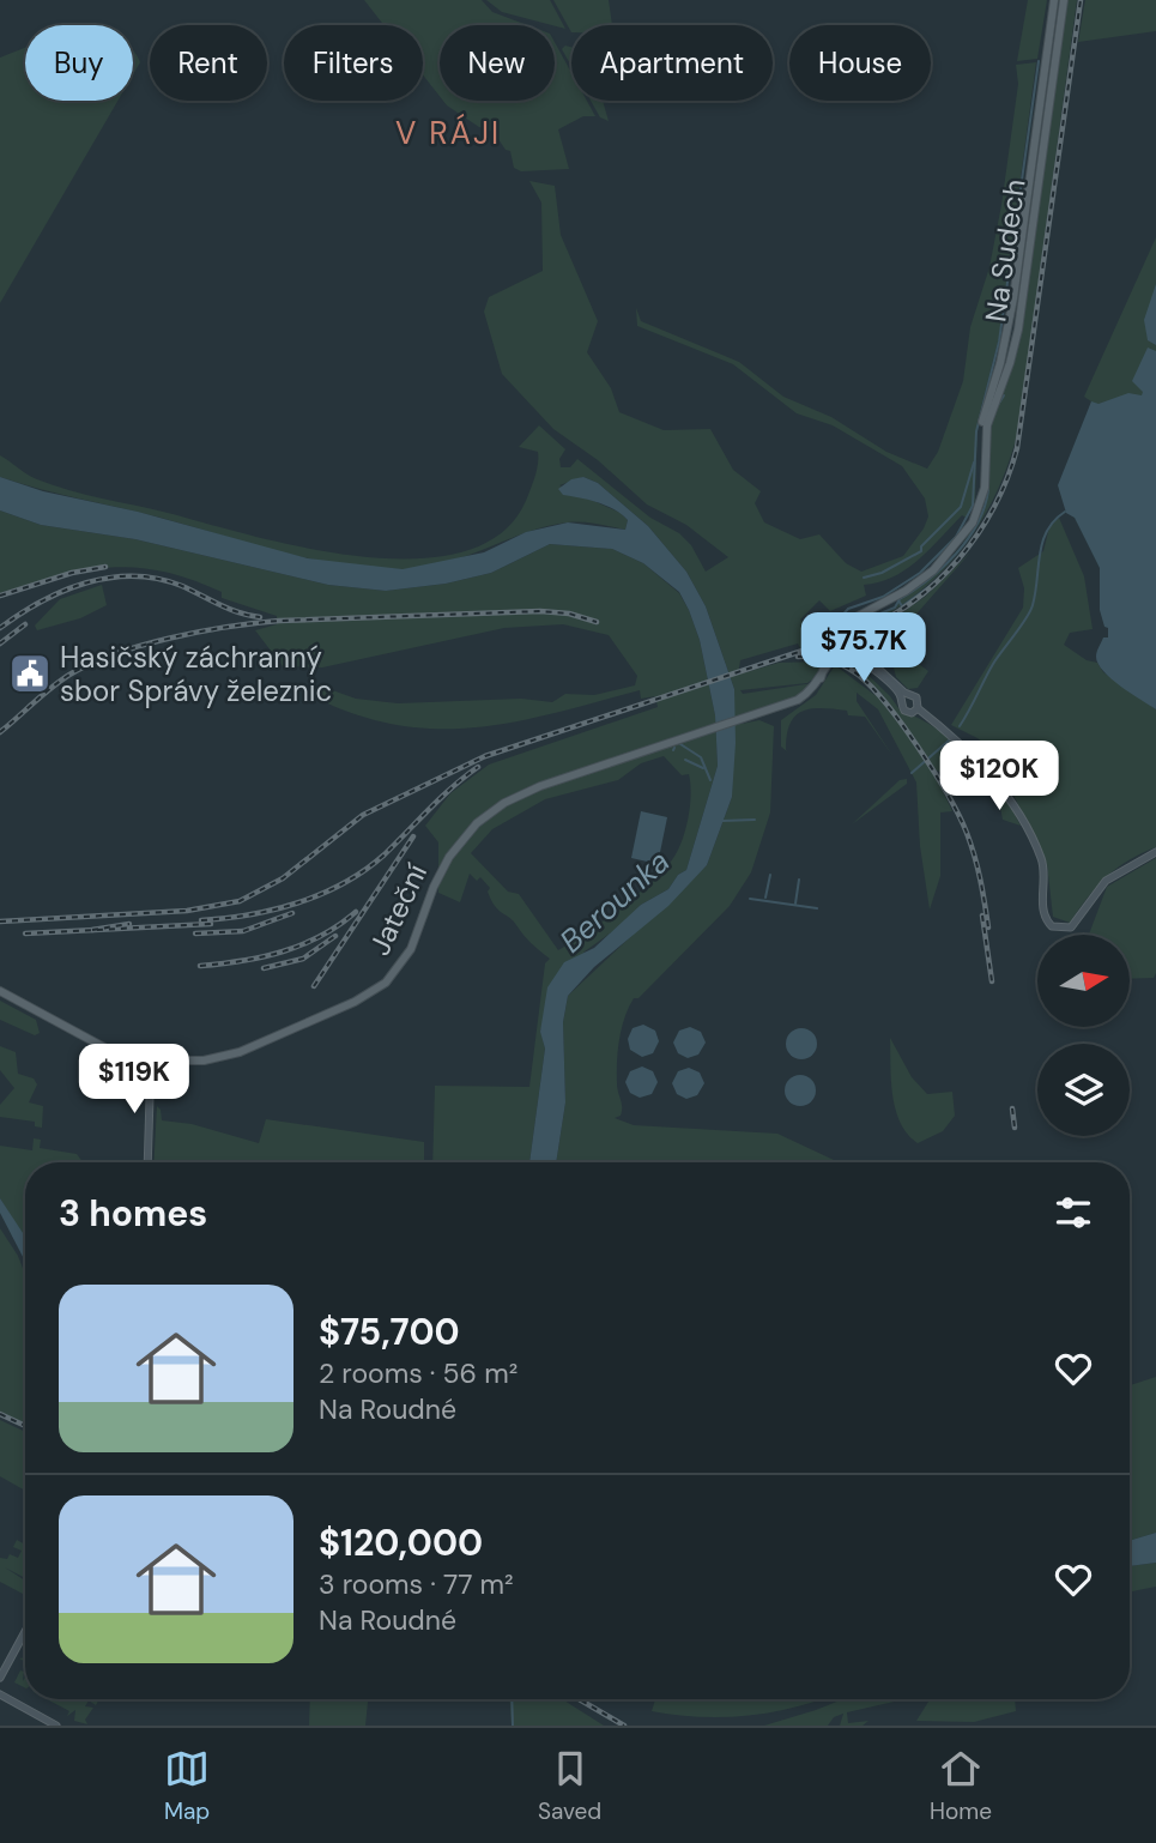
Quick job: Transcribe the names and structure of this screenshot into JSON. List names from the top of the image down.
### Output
{
  "streets": {
    "main road": ["Na Sudech", "Jateční"]
  },
  "crossings": [
    ["Na Sudech", "Jateční"]
  ],
  "districts": ["V RÁJI"],
  "water": ["Berounka"],
  "places": {
    "public building": ["Hasičský záchranný sbor Správy železnic"]
  },
  "north": "right",
  "page": {
    "chip": [
      "Buy",
      "Rent",
      "Filters",
      "New",
      "Apartment",
      "House"
    ],
    "price": ["$75.7K", "$120K", "$119K"],
    "heading": "3 homes",
    "list": [
      {
        "name": "$75,700",
        "note": "2 rooms · 56 m² · Na Roudné"
      },
      {
        "name": "$120,000",
        "note": "3 rooms · 77 m² · Na Roudné"
      }
    ],
    "tabs": ["Map", "Saved", "Home"]
  }
}
